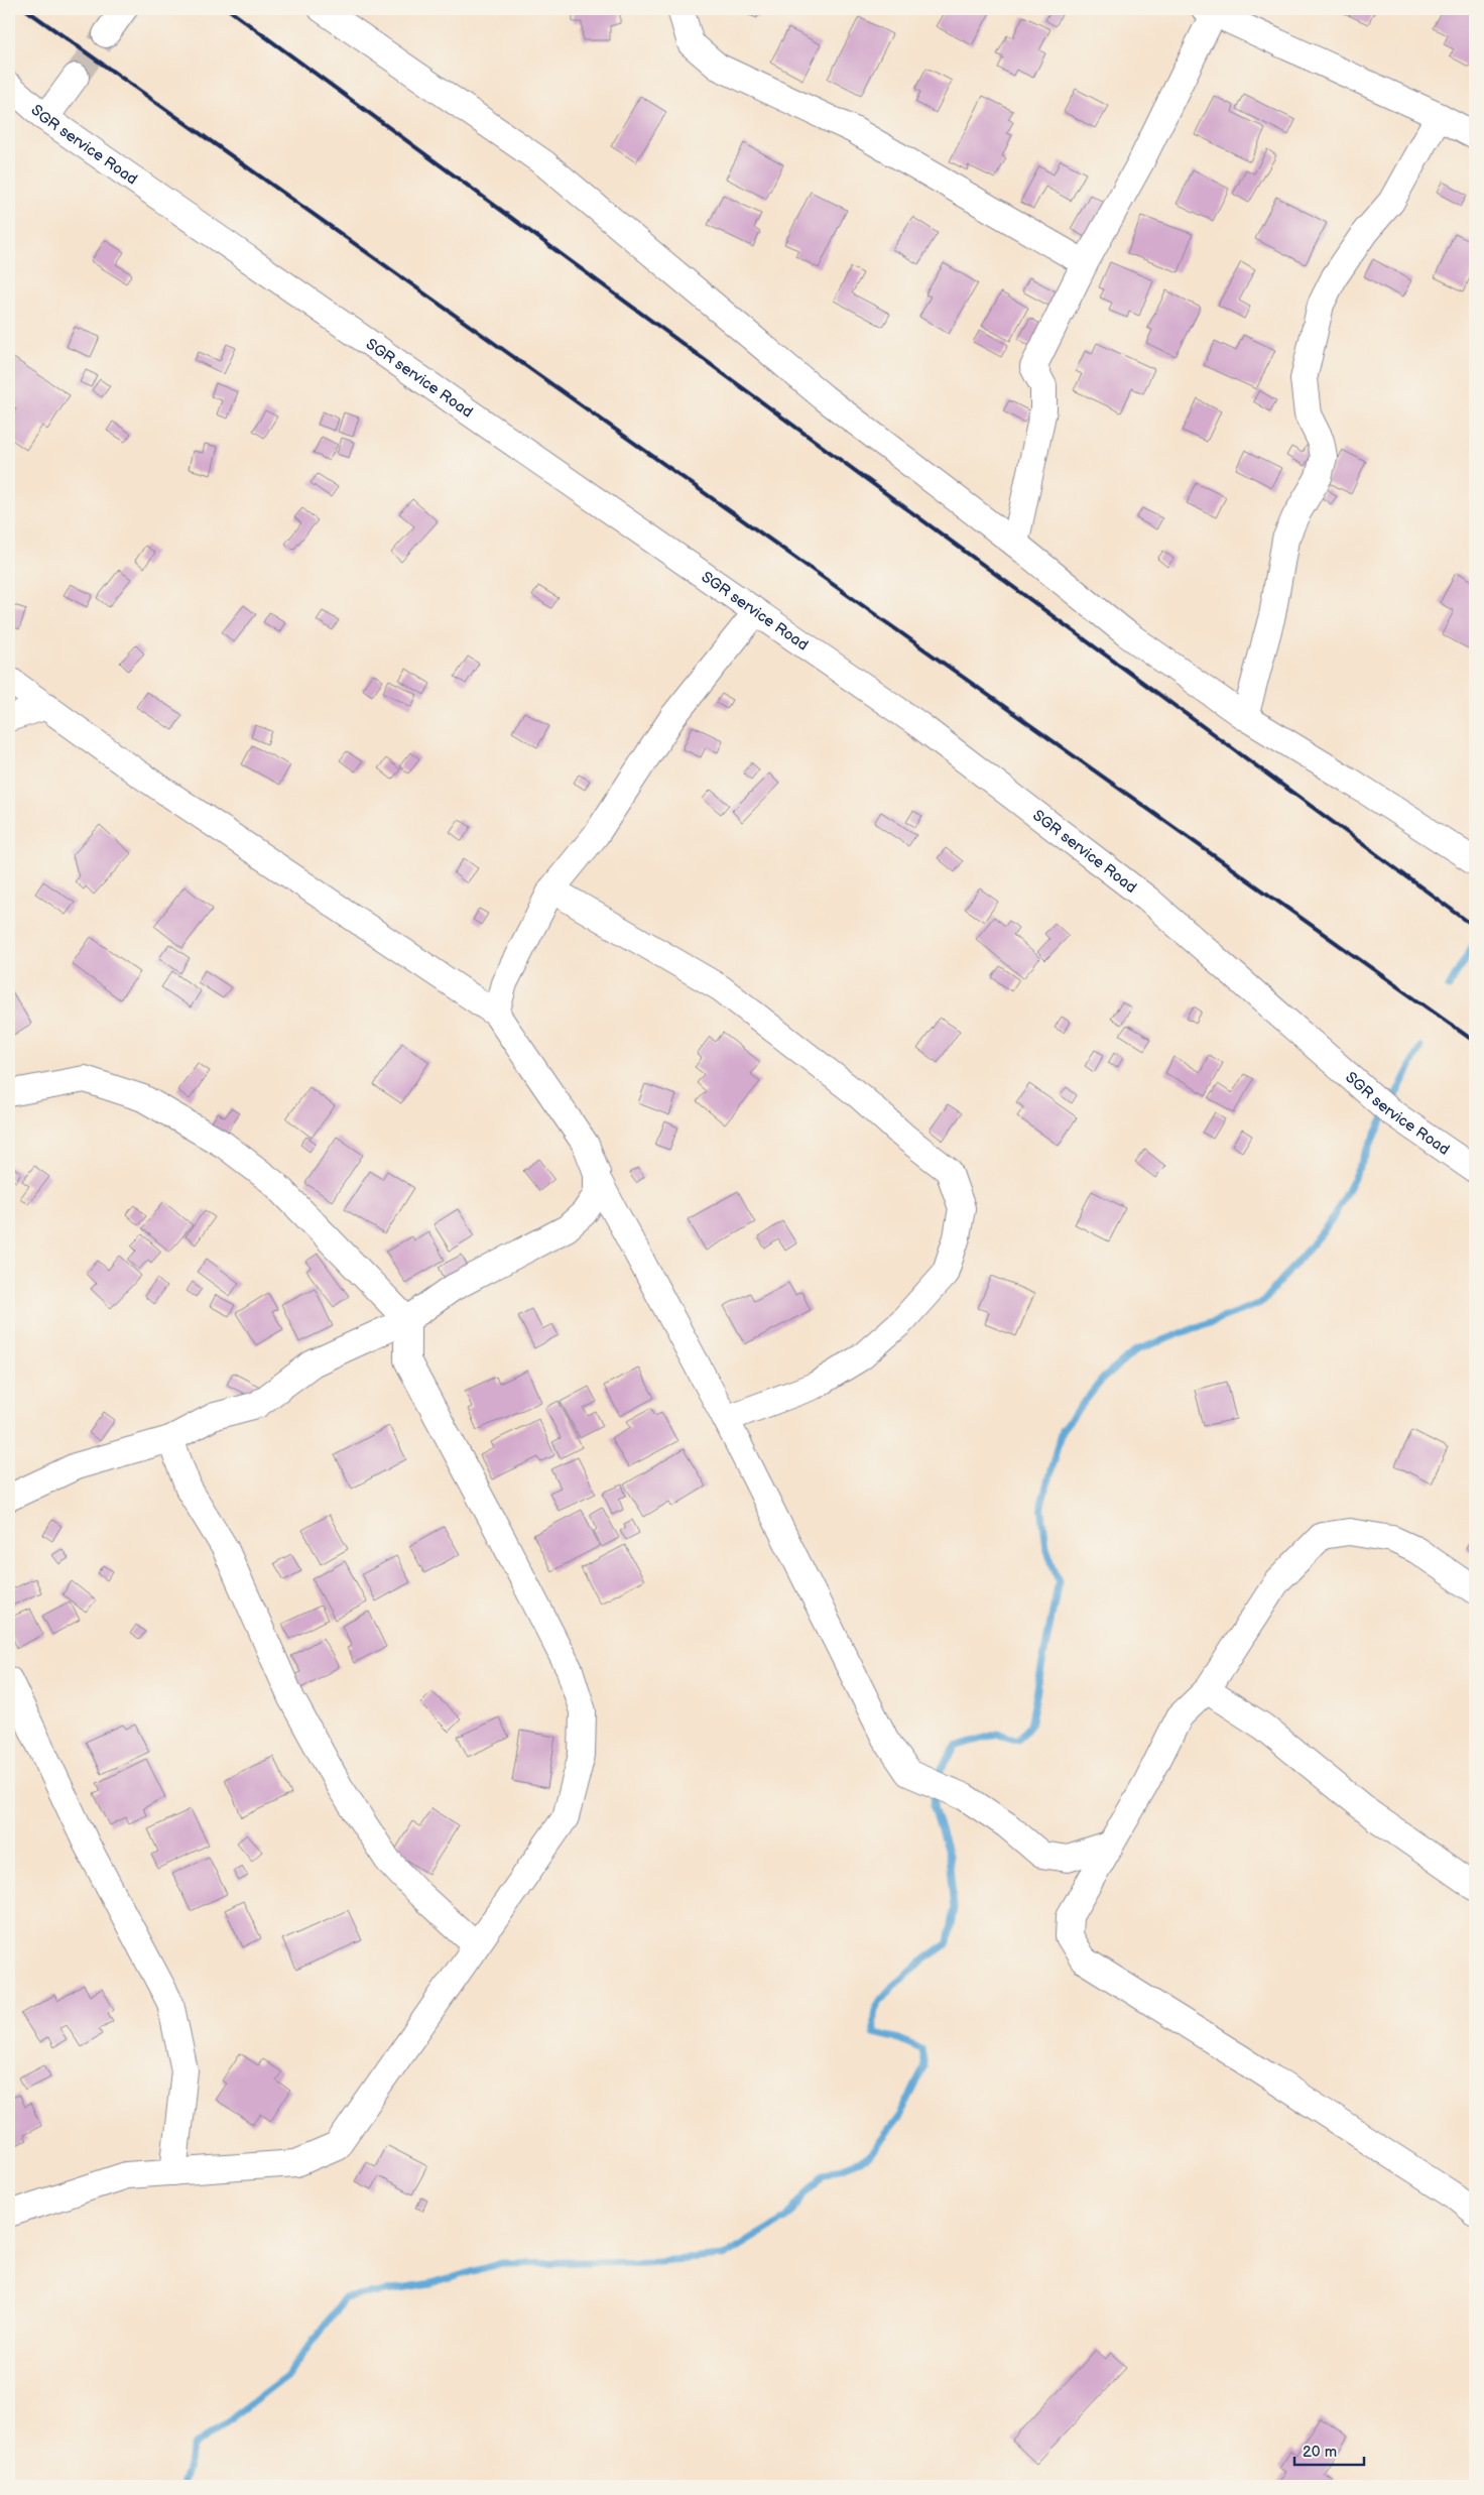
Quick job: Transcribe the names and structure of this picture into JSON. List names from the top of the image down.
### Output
{
  "streets": {
    "street": ["SGR service Road"]
  },
  "scale_bar": "20 m"
}
